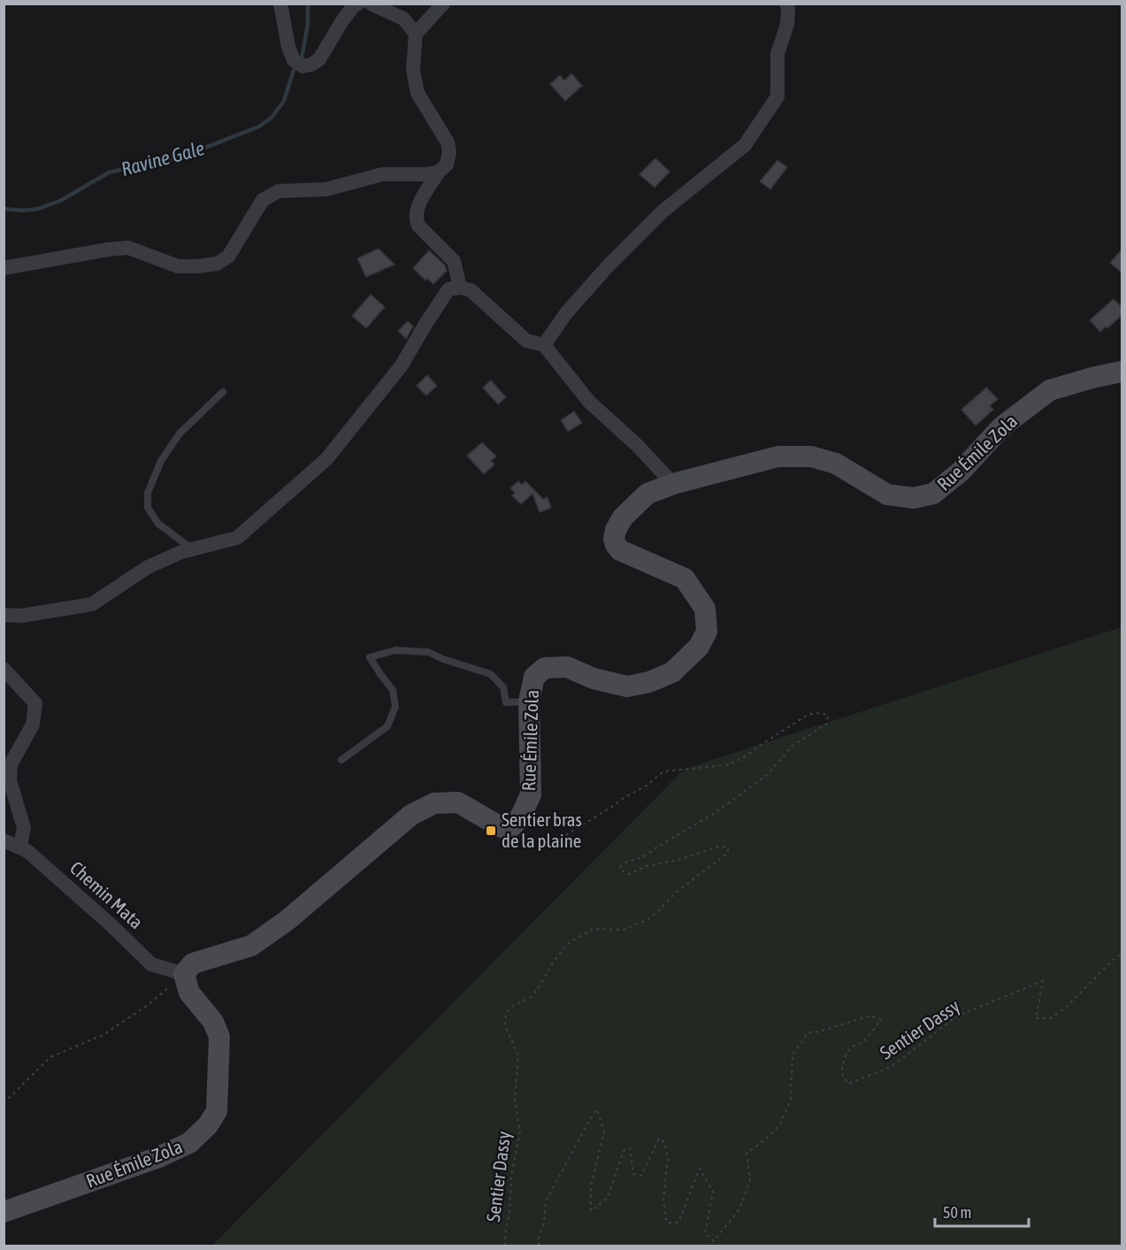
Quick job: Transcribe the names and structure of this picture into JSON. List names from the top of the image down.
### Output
{
  "streets": {
    "main road": ["Rue Émile Zola"],
    "street": ["Chemin Mata"],
    "path": ["Sentier Dassy"]
  },
  "crossings": [
    ["Rue Émile Zola", "Chemin Mata"]
  ],
  "water": ["Ravine Gale"],
  "places": {
    "transit": ["Sentier bras de la plaine"]
  },
  "scale_bar": "50 m"
}
